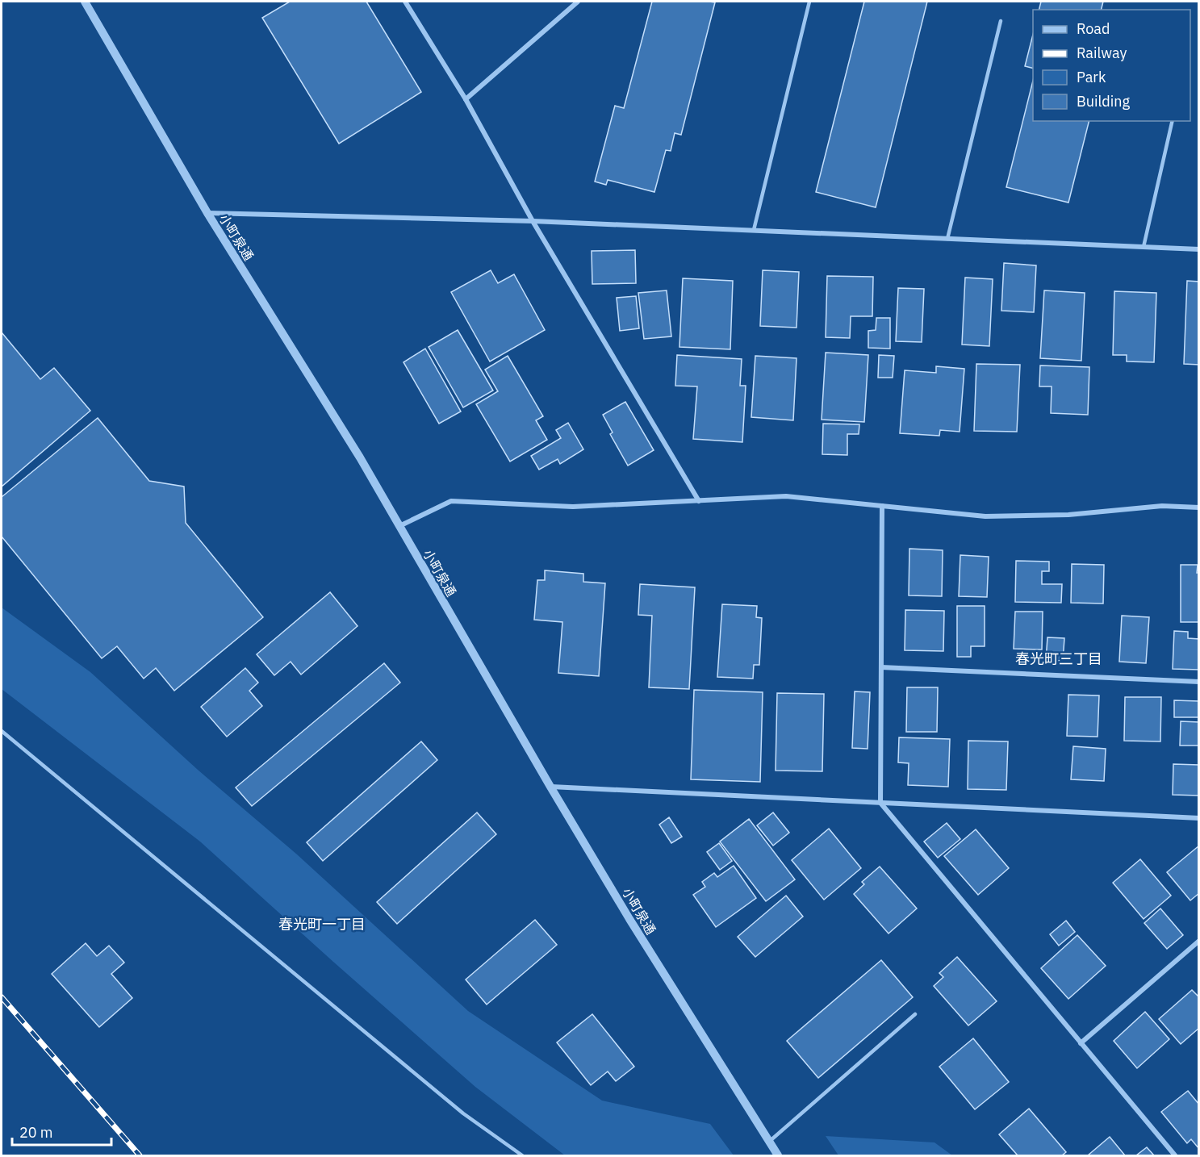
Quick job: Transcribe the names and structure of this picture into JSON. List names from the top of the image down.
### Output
{
  "streets": {
    "street": ["小町泉通"]
  },
  "districts": ["春光町三丁目", "春光町一丁目"],
  "legend": [
    "Road",
    "Railway",
    "Park",
    "Building"
  ],
  "scale_bar": "20 m"
}
